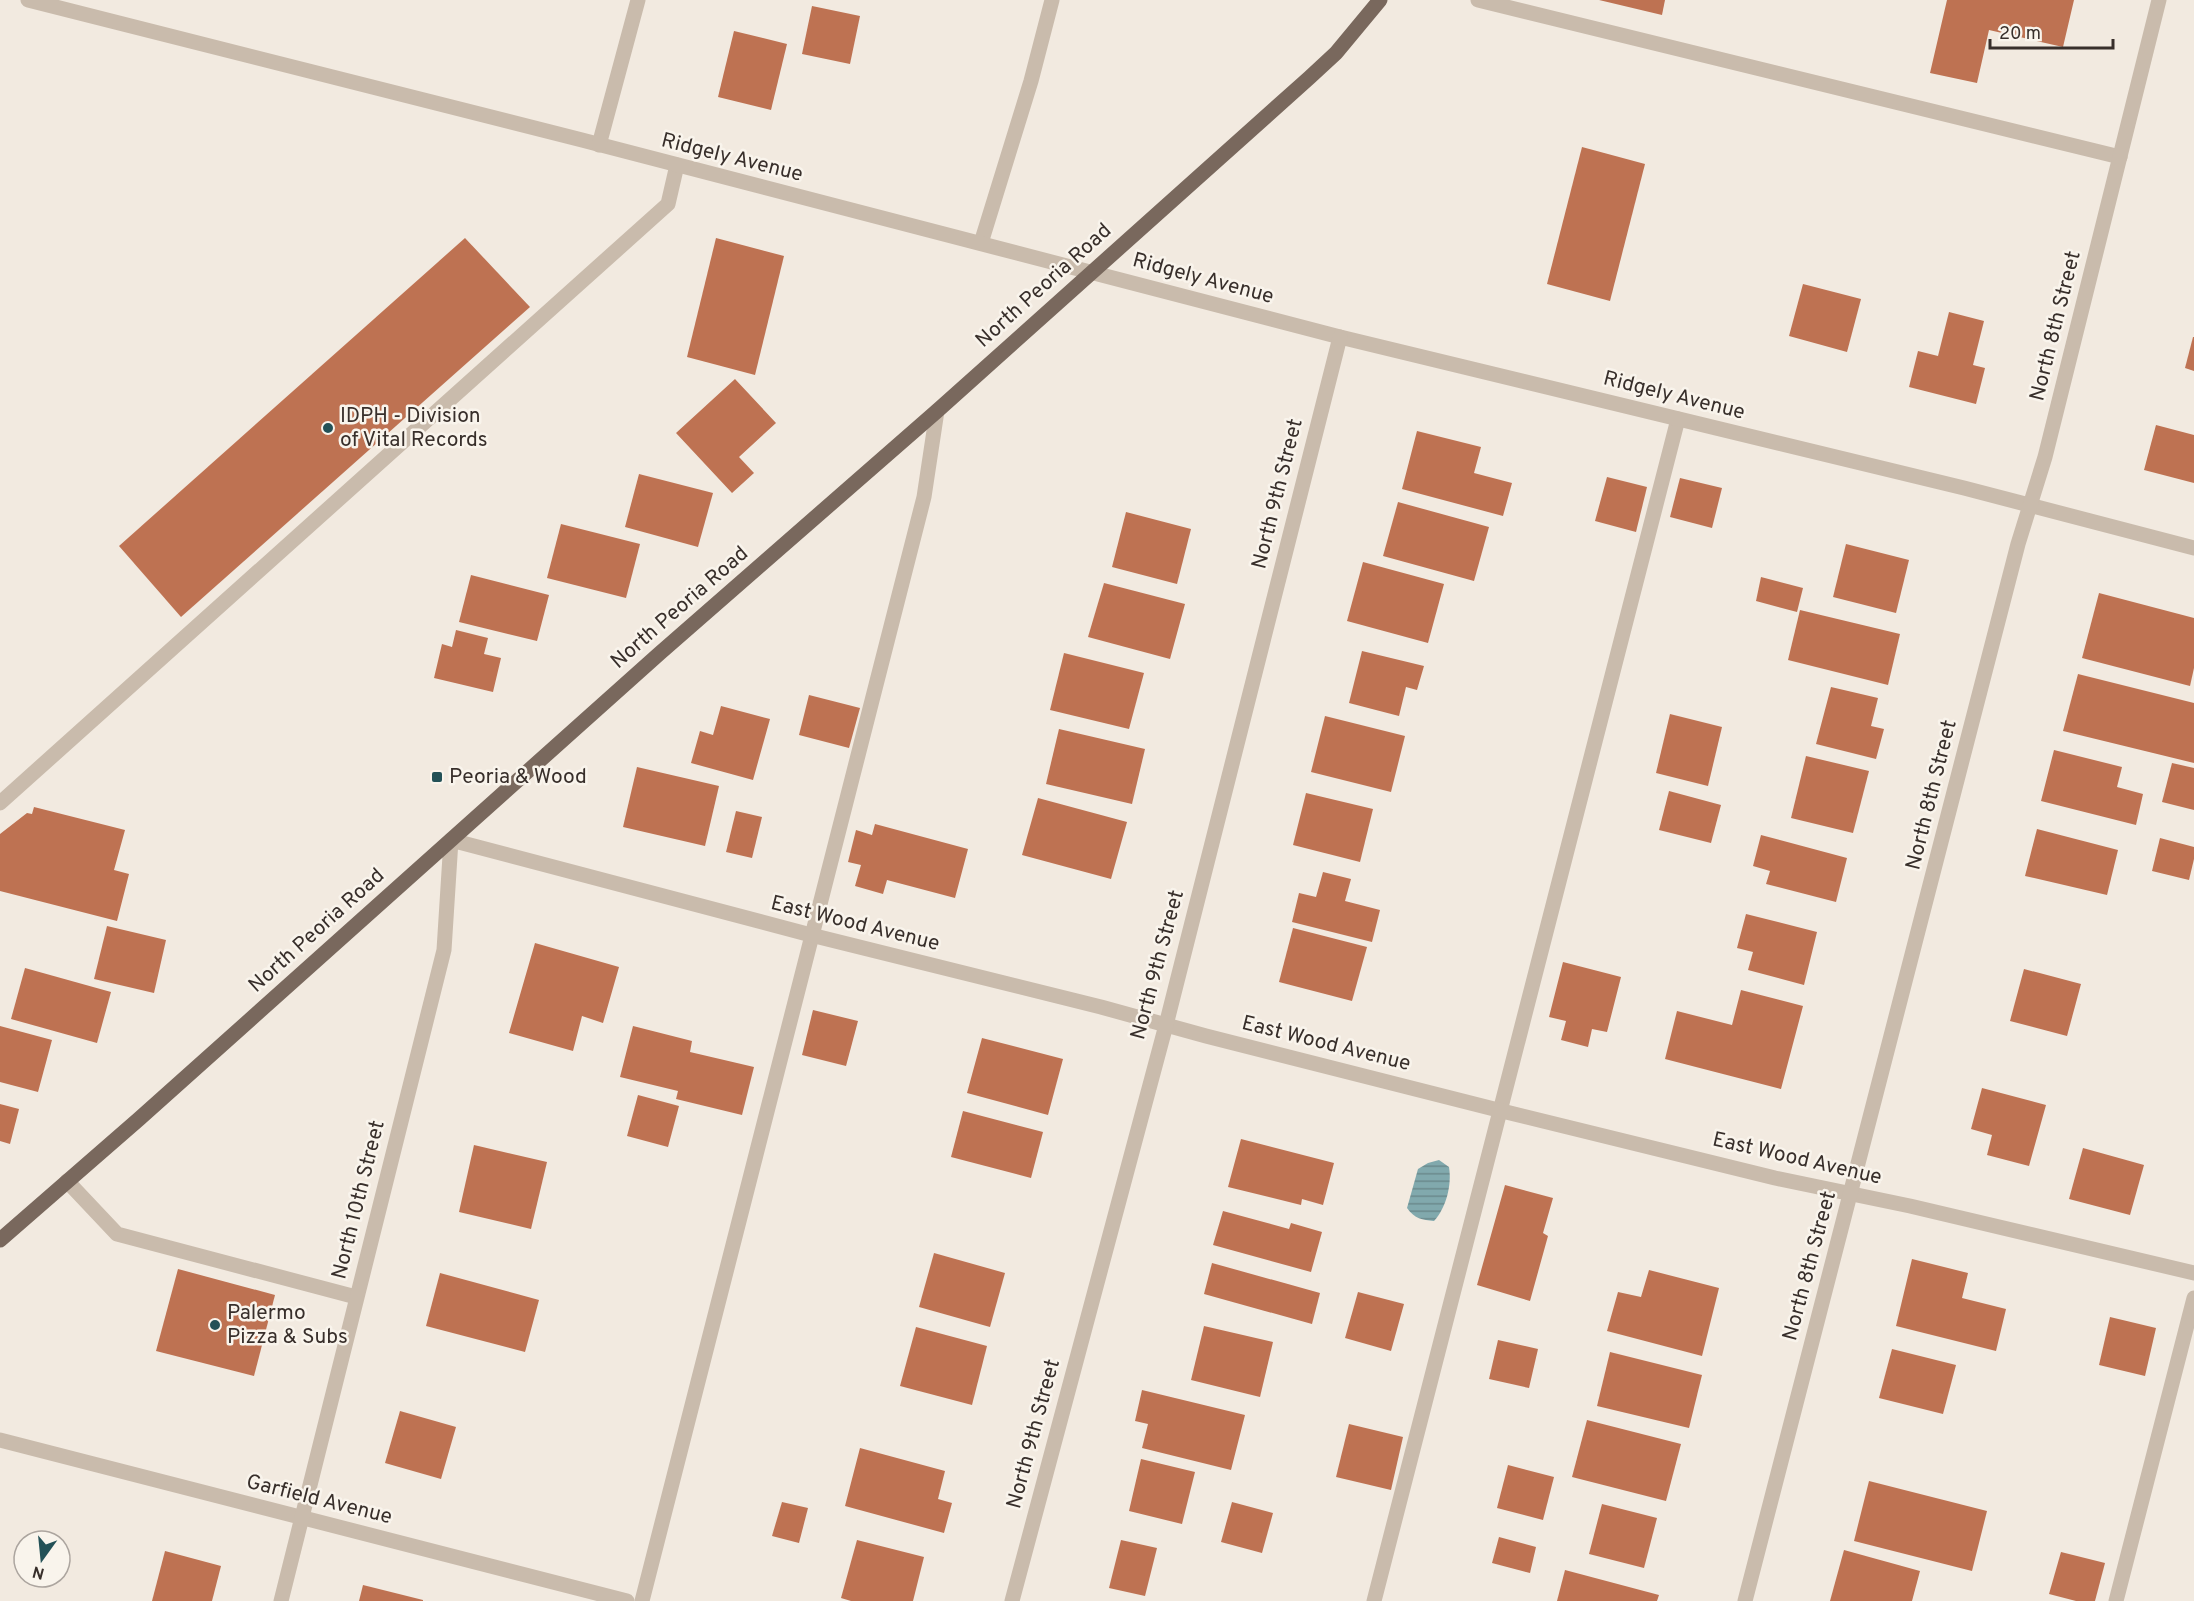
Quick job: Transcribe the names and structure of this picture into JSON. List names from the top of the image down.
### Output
{
  "streets": {
    "main road": ["North Peoria Road"],
    "street": [
      "Ridgely Avenue",
      "North 8th Street",
      "North 9th Street",
      "East Wood Avenue",
      "North 10th Street",
      "Garfield Avenue"
    ]
  },
  "crossings": [
    ["Ridgely Avenue", "North Peoria Road"],
    ["Ridgely Avenue", "North 8th Street"],
    ["Ridgely Avenue", "North 9th Street"],
    ["North Peoria Road", "East Wood Avenue"],
    ["North Peoria Road", "North 10th Street"],
    ["North 8th Street", "East Wood Avenue"],
    ["North 9th Street", "East Wood Avenue"],
    ["East Wood Avenue", "North 10th Street"],
    ["North 10th Street", "Garfield Avenue"]
  ],
  "places": {
    "other": ["IDPH - Division of Vital Records", "Palermo Pizza & Subs"],
    "transit": ["Peoria & Wood"]
  },
  "scale_bar": "20 m",
  "north": "bottom"
}
